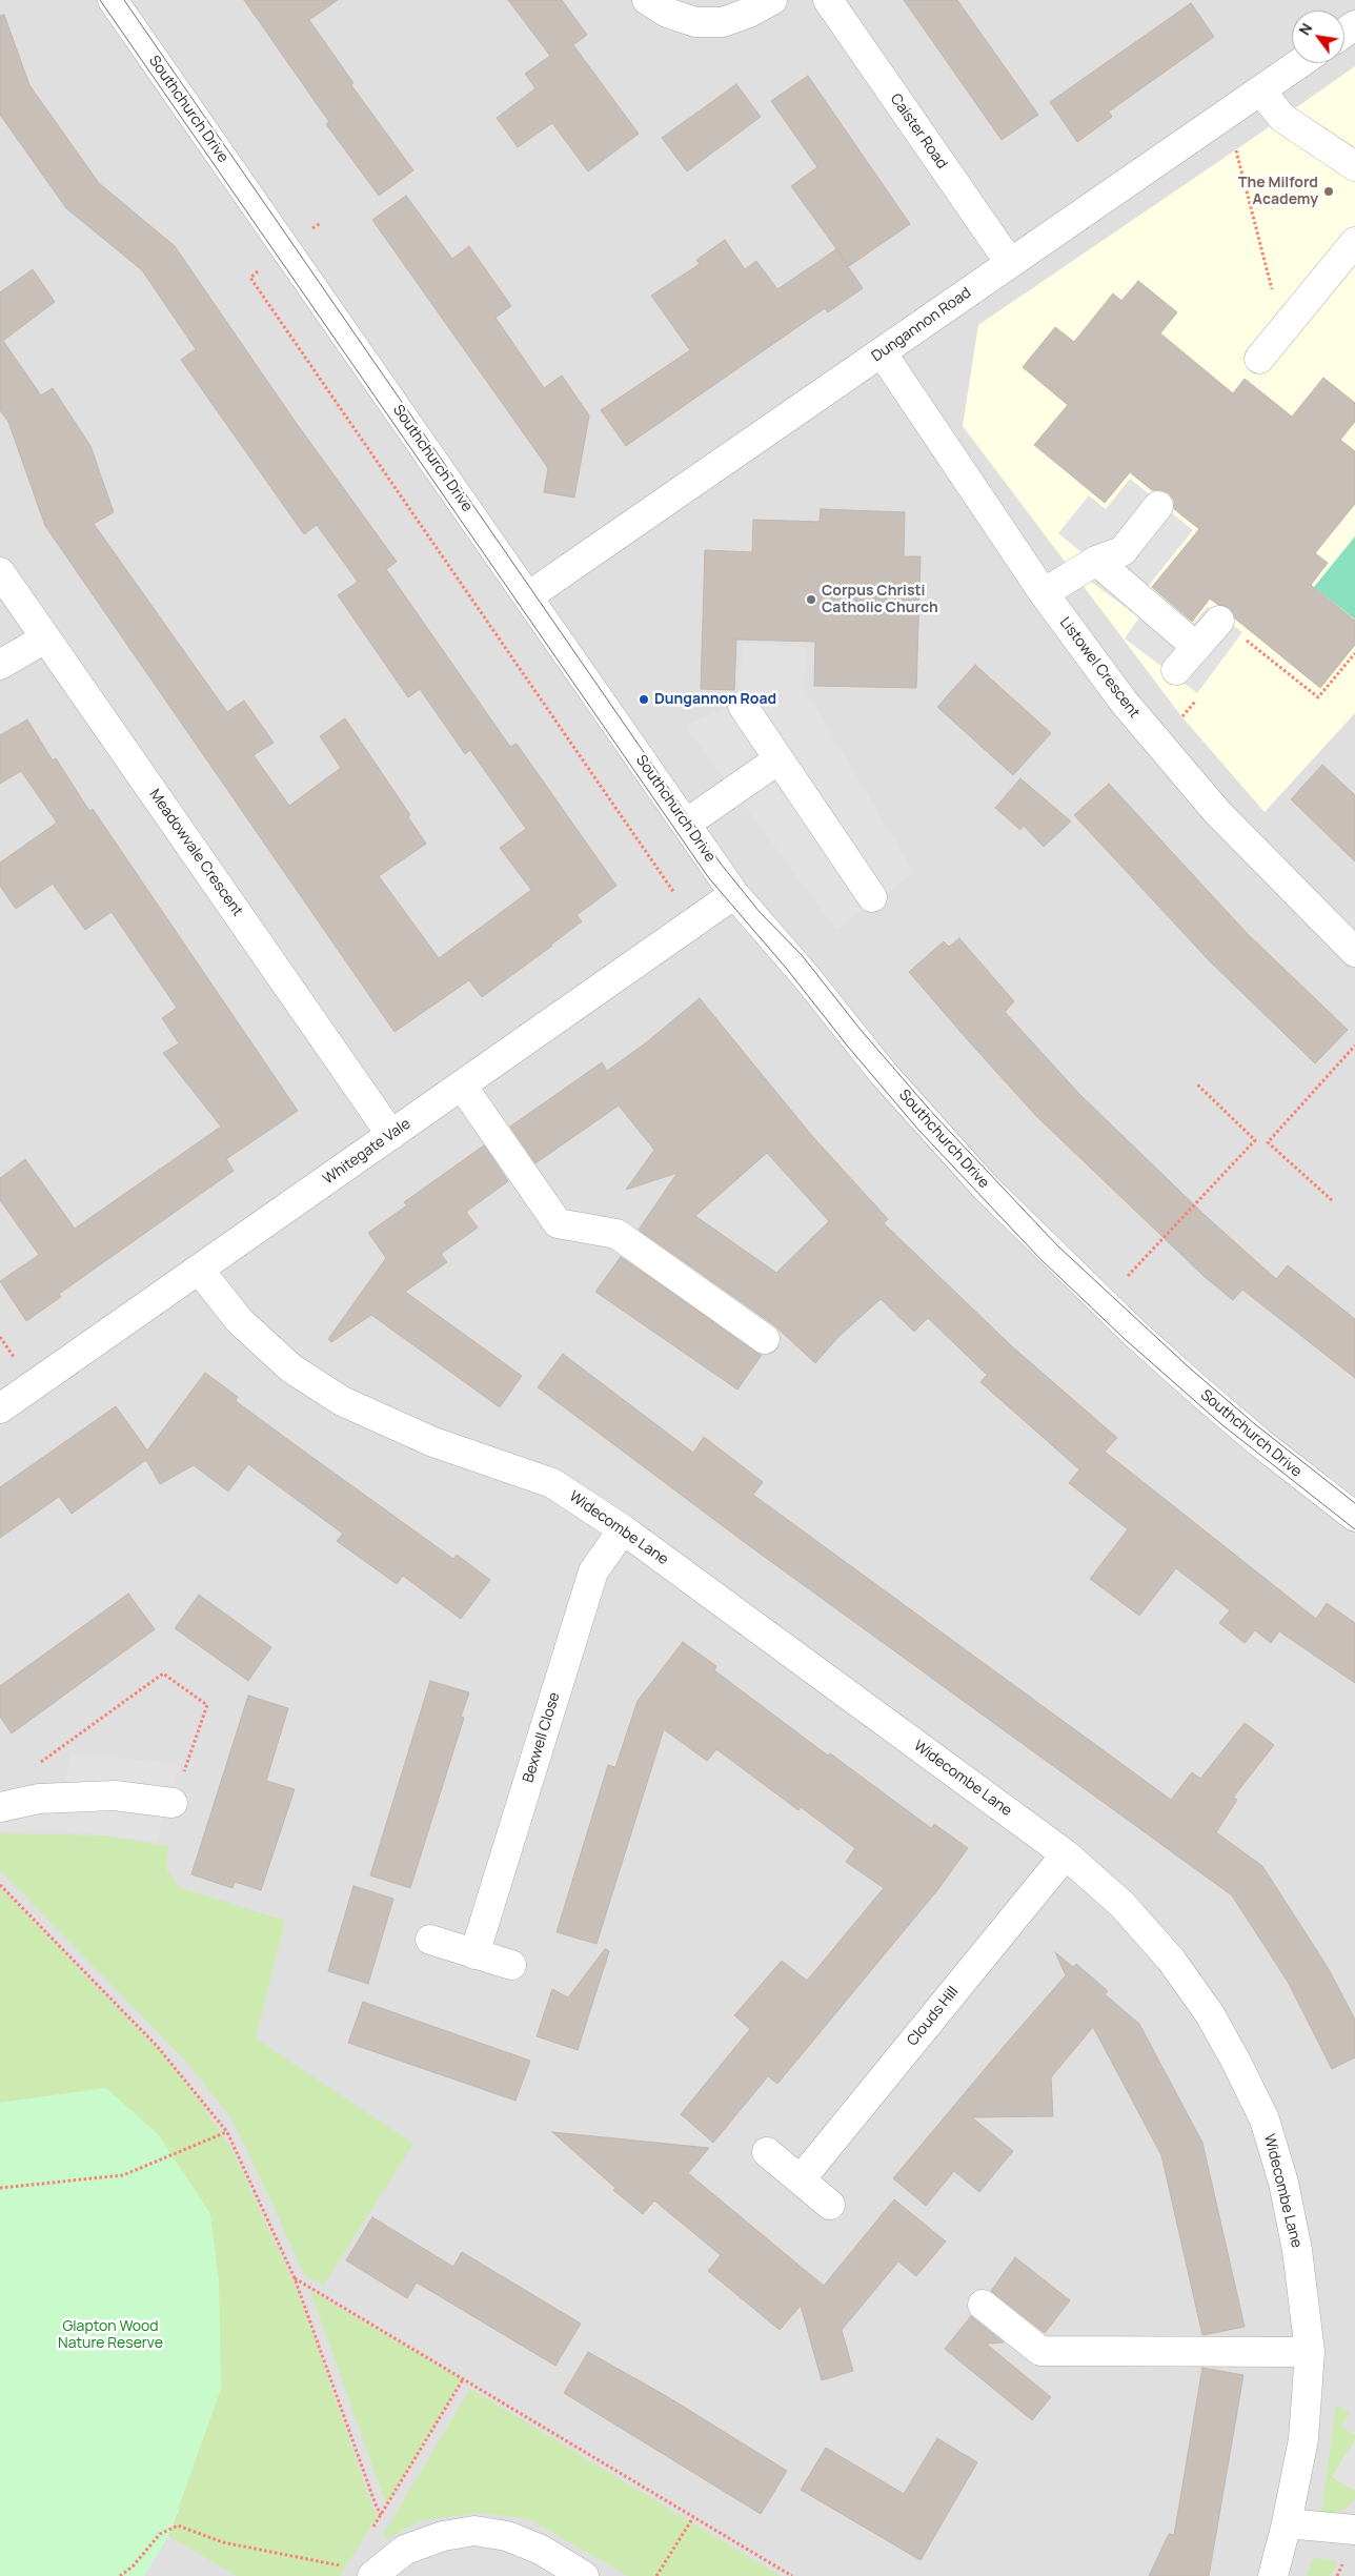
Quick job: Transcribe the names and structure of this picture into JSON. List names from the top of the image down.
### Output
{
  "streets": {
    "street": [
      "Southchurch Drive",
      "Caister Road",
      "Dungannon Road",
      "Listowel Crescent",
      "Meadowvale Crescent",
      "Whitegate Vale",
      "Widecombe Lane",
      "Bexwell Close",
      "Clouds Hill"
    ]
  },
  "crossings": [
    ["Southchurch Drive", "Dungannon Road"],
    ["Southchurch Drive", "Whitegate Vale"],
    ["Caister Road", "Dungannon Road"],
    ["Dungannon Road", "Listowel Crescent"],
    ["Meadowvale Crescent", "Whitegate Vale"],
    ["Whitegate Vale", "Widecombe Lane"],
    ["Widecombe Lane", "Bexwell Close"],
    ["Widecombe Lane", "Clouds Hill"]
  ],
  "parks": ["Glapton Wood Nature Reserve"],
  "places": ["The Milford Academy", "Corpus Christi Catholic Church", "Dungannon Road"],
  "north": "top left"
}
